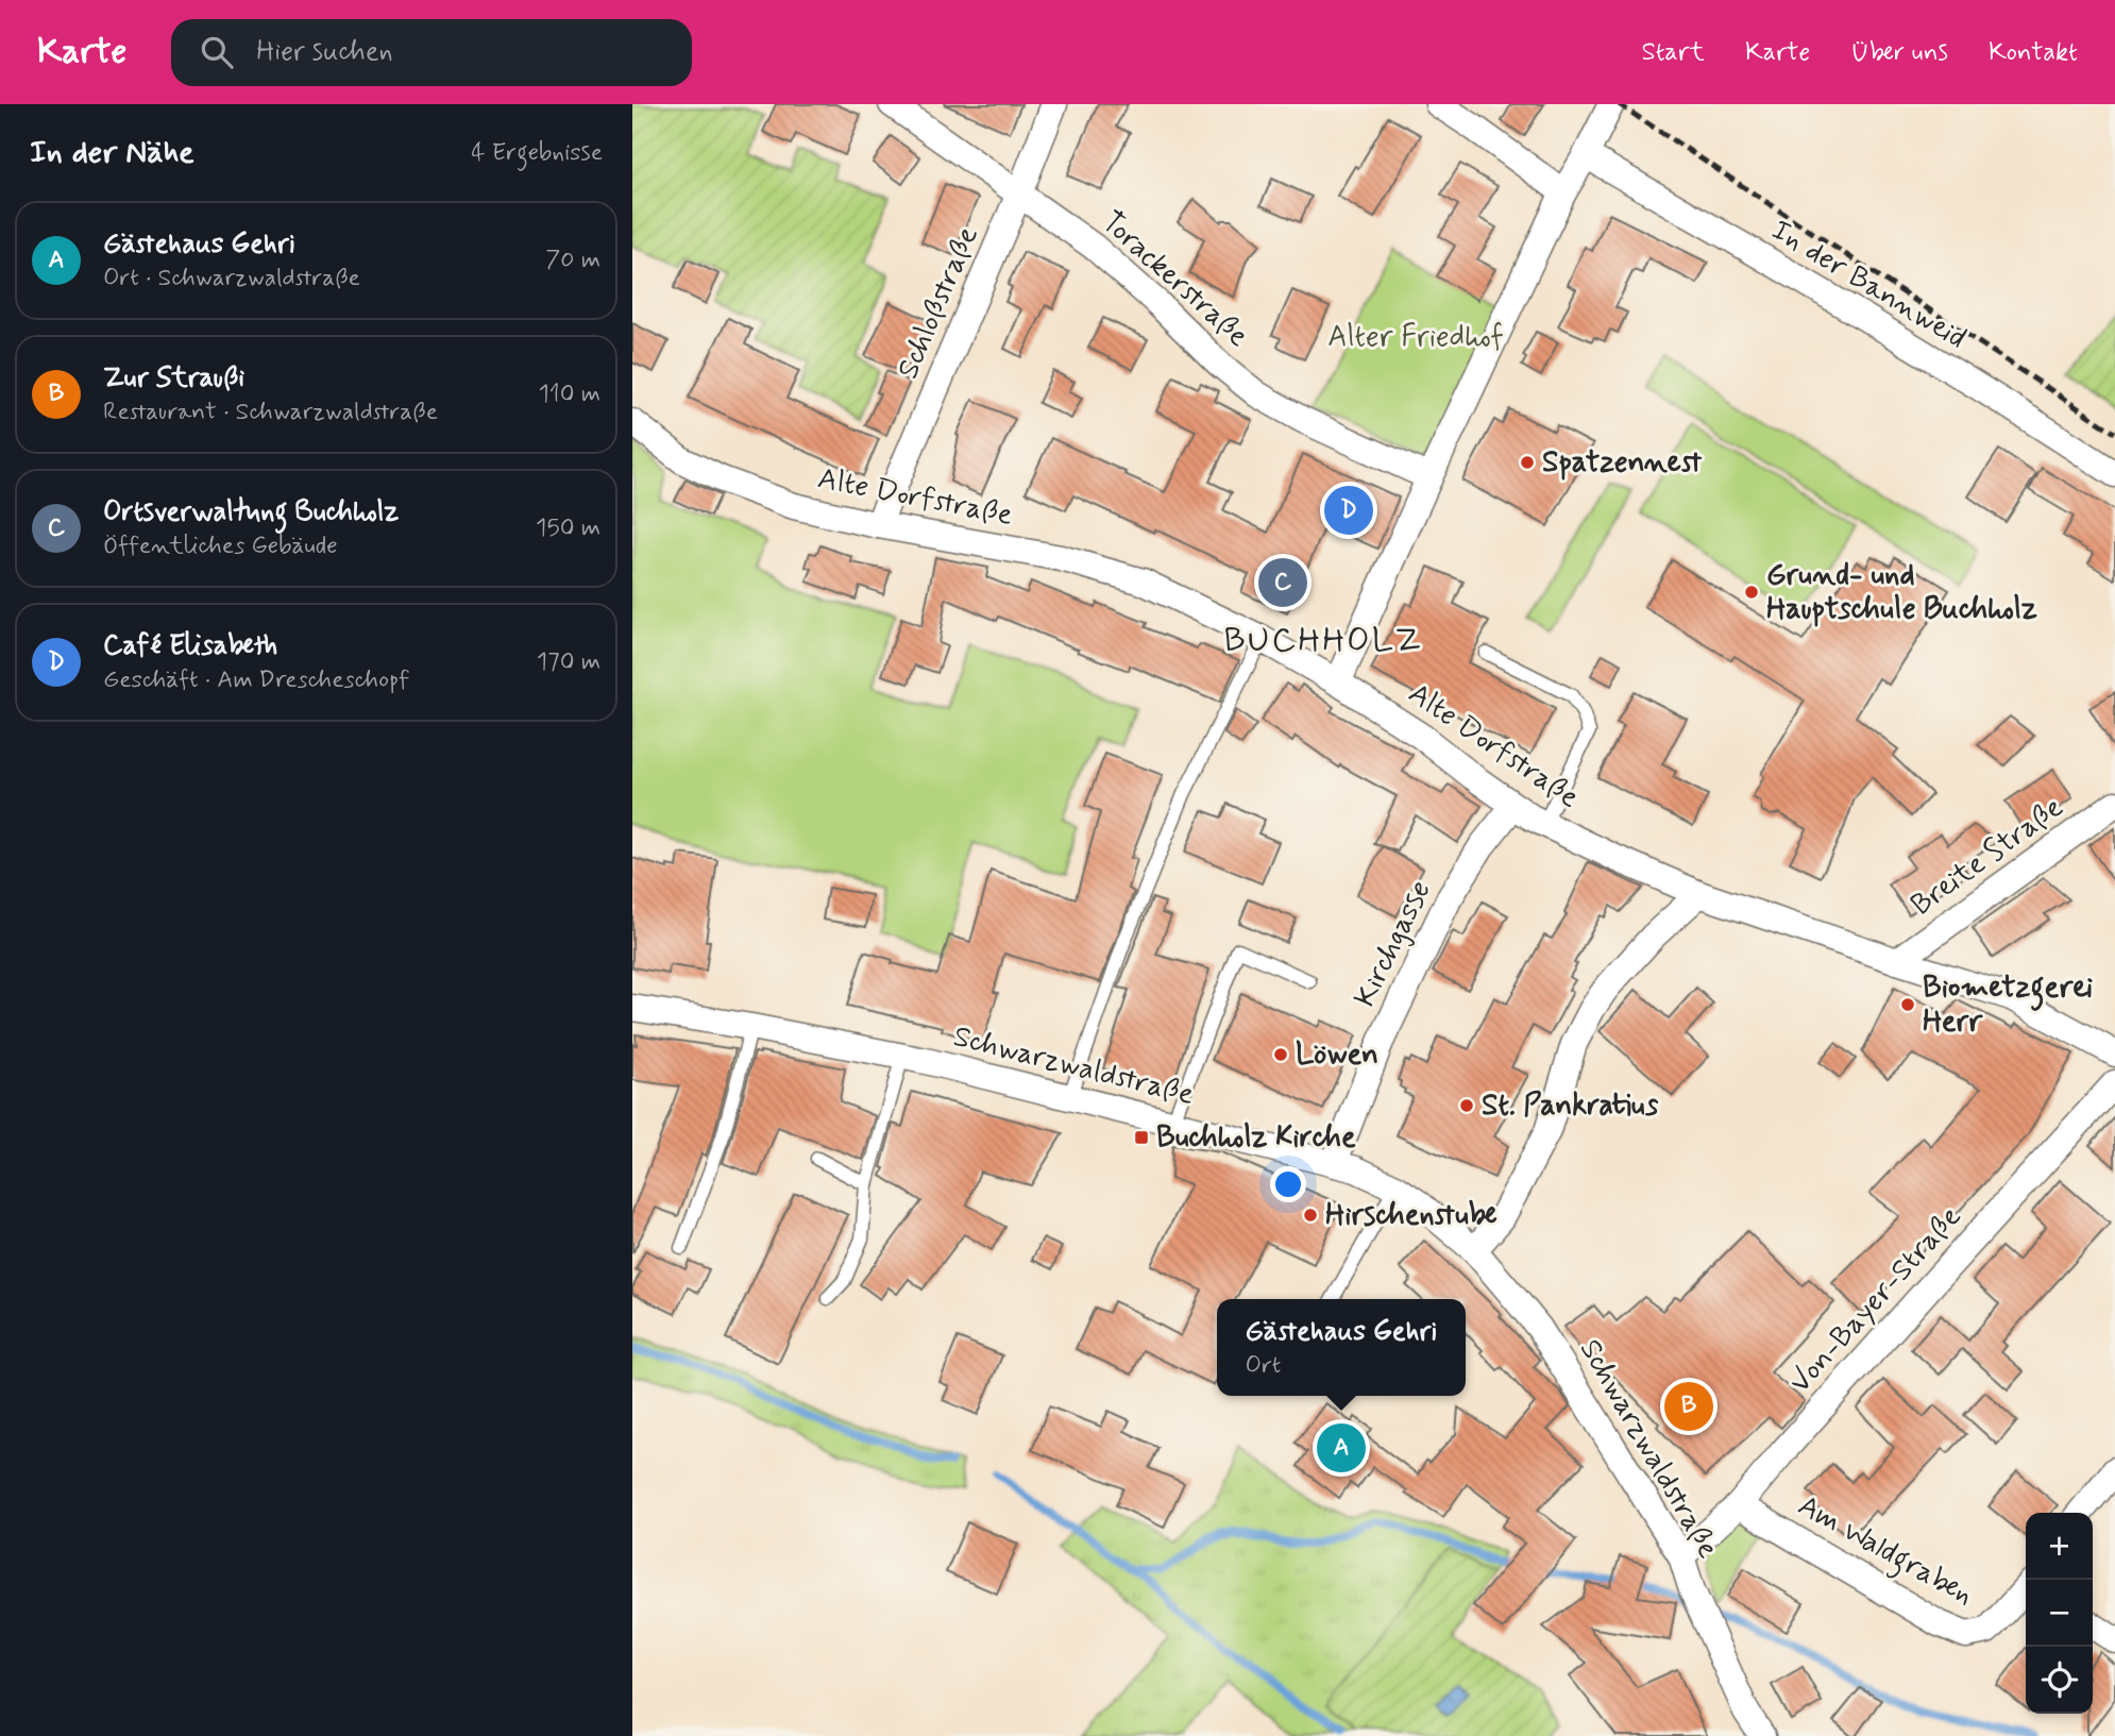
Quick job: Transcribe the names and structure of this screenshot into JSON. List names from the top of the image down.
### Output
{
  "streets": {
    "street": [
      "Torackerstraße",
      "In der Bannweid",
      "Schloßstraße",
      "Alte Dorfstraße",
      "Breite Straße",
      "Kirchgasse",
      "Schwarzwaldstraße",
      "Von-Bayer-Straße",
      "Am Waldgraben"
    ]
  },
  "crossings": [
    ["Torackerstraße", "Schloßstraße"],
    ["Schloßstraße", "Alte Dorfstraße"],
    ["Alte Dorfstraße", "Breite Straße"],
    ["Alte Dorfstraße", "Kirchgasse"],
    ["Kirchgasse", "Schwarzwaldstraße"],
    ["Schwarzwaldstraße", "Von-Bayer-Straße"],
    ["Von-Bayer-Straße", "Am Waldgraben"]
  ],
  "districts": ["BUCHHOLZ"],
  "parks": ["Alter Friedhof"],
  "places": {
    "other": [
      "Spatzennest",
      "Grund- und Hauptschule Buchholz",
      "Biometzgerei Herr",
      "Löwen",
      "St. Pankratius",
      "Hirschenstube"
    ],
    "transit": ["Buchholz Kirche"]
  },
  "page": {
    "header": "Karte",
    "search": "Hier suchen",
    "nav": [
      "Start",
      "Karte",
      "Über uns",
      "Kontakt"
    ],
    "heading": ["In der Nähe", "4 Ergebnisse"],
    "list": [
      {
        "mark": "A",
        "name": "Gästehaus Gehri",
        "note": "Ort · Schwarzwaldstraße",
        "value": "70 m"
      },
      {
        "mark": "B",
        "name": "Zur Straußi",
        "note": "Restaurant · Schwarzwaldstraße",
        "value": "110 m"
      },
      {
        "mark": "C",
        "name": "Ortsverwaltung Buchholz",
        "note": "Öffentliches Gebäude",
        "value": "150 m"
      },
      {
        "mark": "D",
        "name": "Café Elisabeth",
        "note": "Geschäft · Am Drescheschopf",
        "value": "170 m"
      }
    ],
    "pins": [
      "D",
      "C",
      "B",
      "A"
    ],
    "popup": ["Gästehaus Gehri", "Ort"],
    "map_buttons": ["+", "−"]
  }
}
